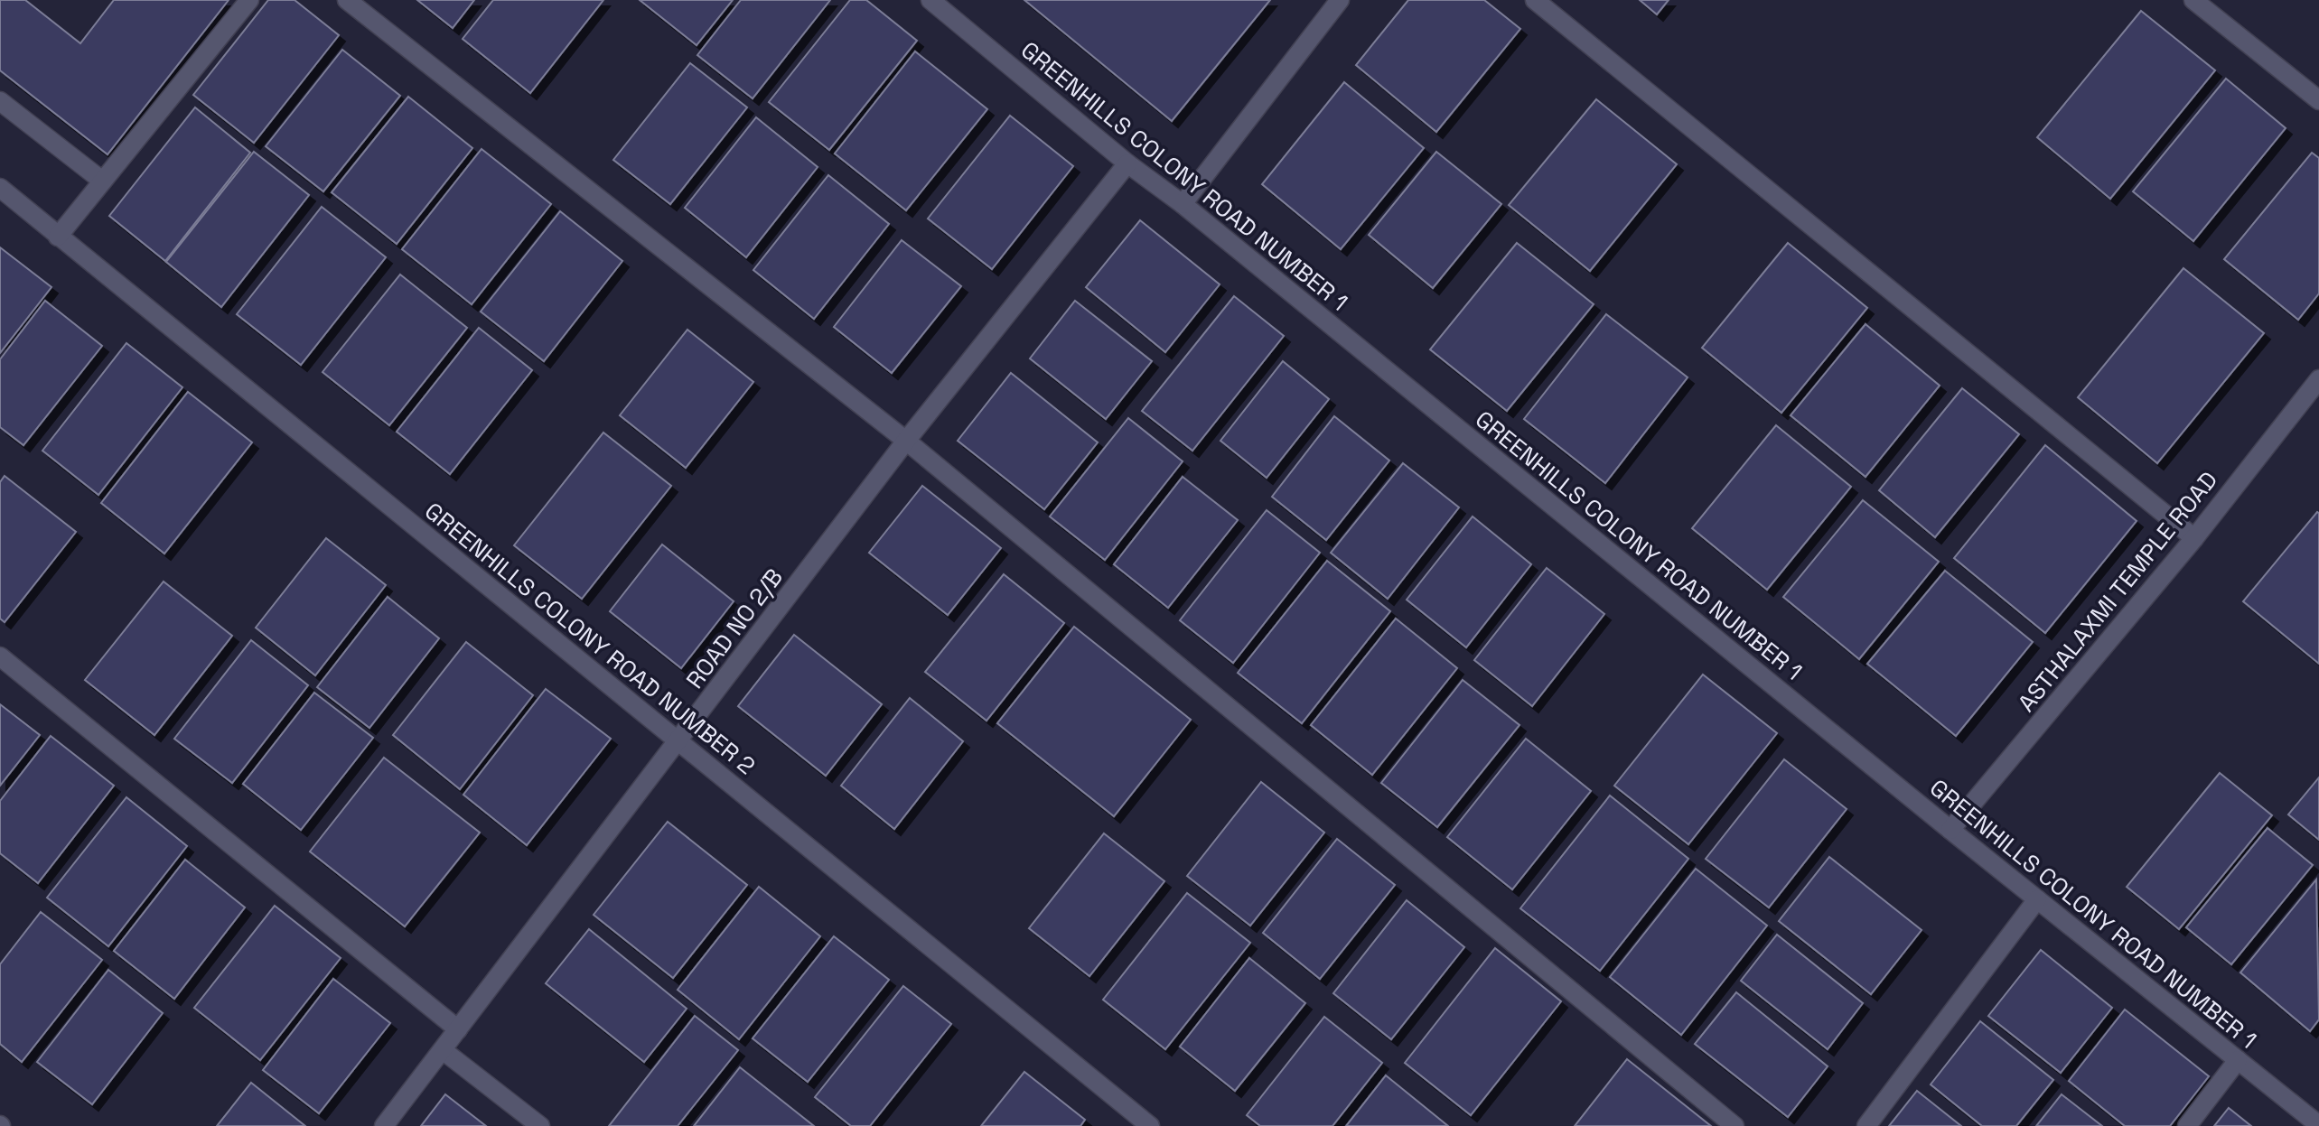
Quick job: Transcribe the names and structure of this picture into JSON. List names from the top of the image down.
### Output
{
  "streets": {
    "street": [
      "GREENHILLS COLONY ROAD NUMBER 1",
      "ASTHALAXMI TEMPLE ROAD",
      "ROAD NO 2/B",
      "GREENHILLS COLONY ROAD NUMBER 2"
    ]
  },
  "crossings": [
    ["GREENHILLS COLONY ROAD NUMBER 1", "ASTHALAXMI TEMPLE ROAD"],
    ["GREENHILLS COLONY ROAD NUMBER 1", "ROAD NO 2/B"],
    ["ROAD NO 2/B", "GREENHILLS COLONY ROAD NUMBER 2"]
  ]
}
